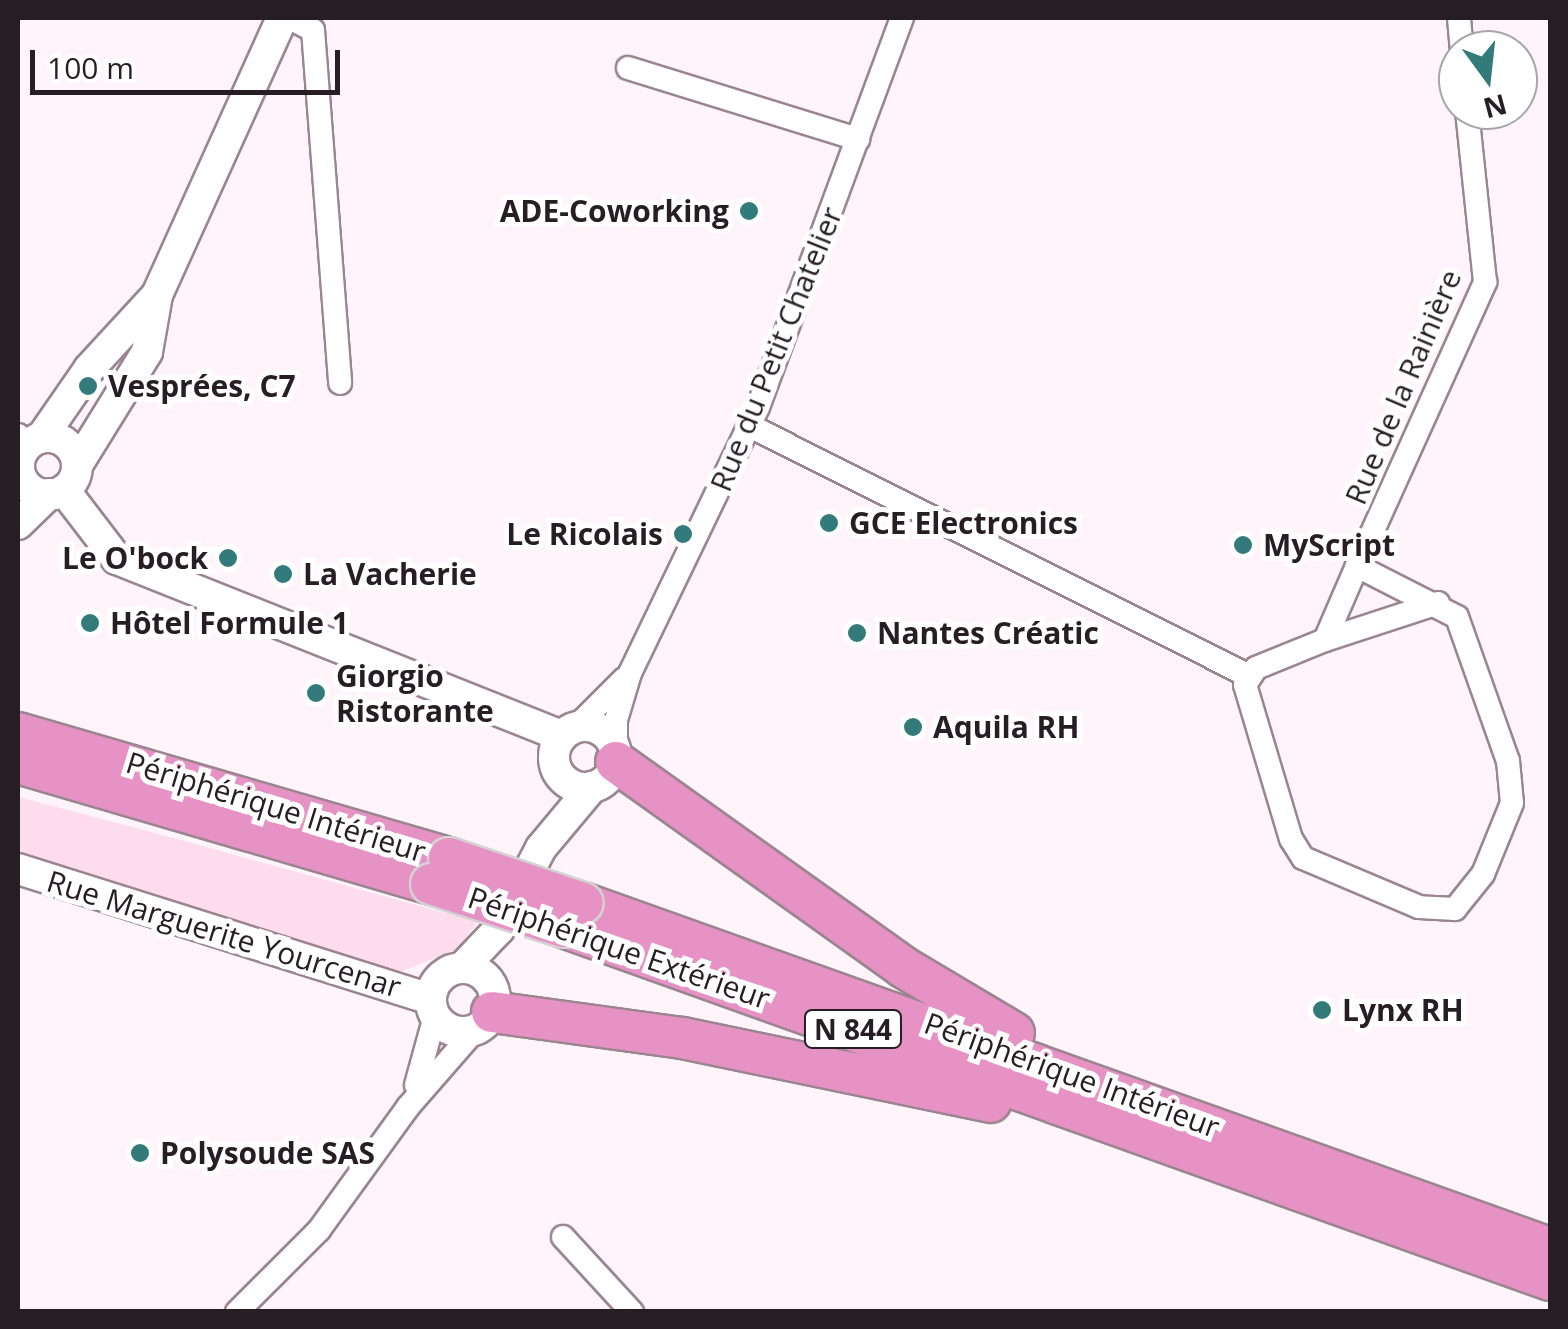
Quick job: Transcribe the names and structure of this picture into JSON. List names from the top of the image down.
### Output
{
  "streets": {
    "highway": ["Périphérique Intérieur", "Périphérique Extérieur", "N 844"],
    "street": ["Rue du Petit Chatelier", "Rue de la Rainière", "Rue Marguerite Yourcenar"]
  },
  "crossings": [
    ["Périphérique Intérieur", "Périphérique Extérieur"]
  ],
  "places": [
    "ADE-Coworking",
    "Vesprées, C7",
    "GCE Electronics",
    "Le Ricolais",
    "MyScript",
    "Le O'bock",
    "La Vacherie",
    "Hôtel Formule 1",
    "Nantes Créatic",
    "Giorgio Ristorante",
    "Aquila RH",
    "Lynx RH",
    "Polysoude SAS"
  ],
  "scale_bar": "100 m",
  "north": "bottom"
}
